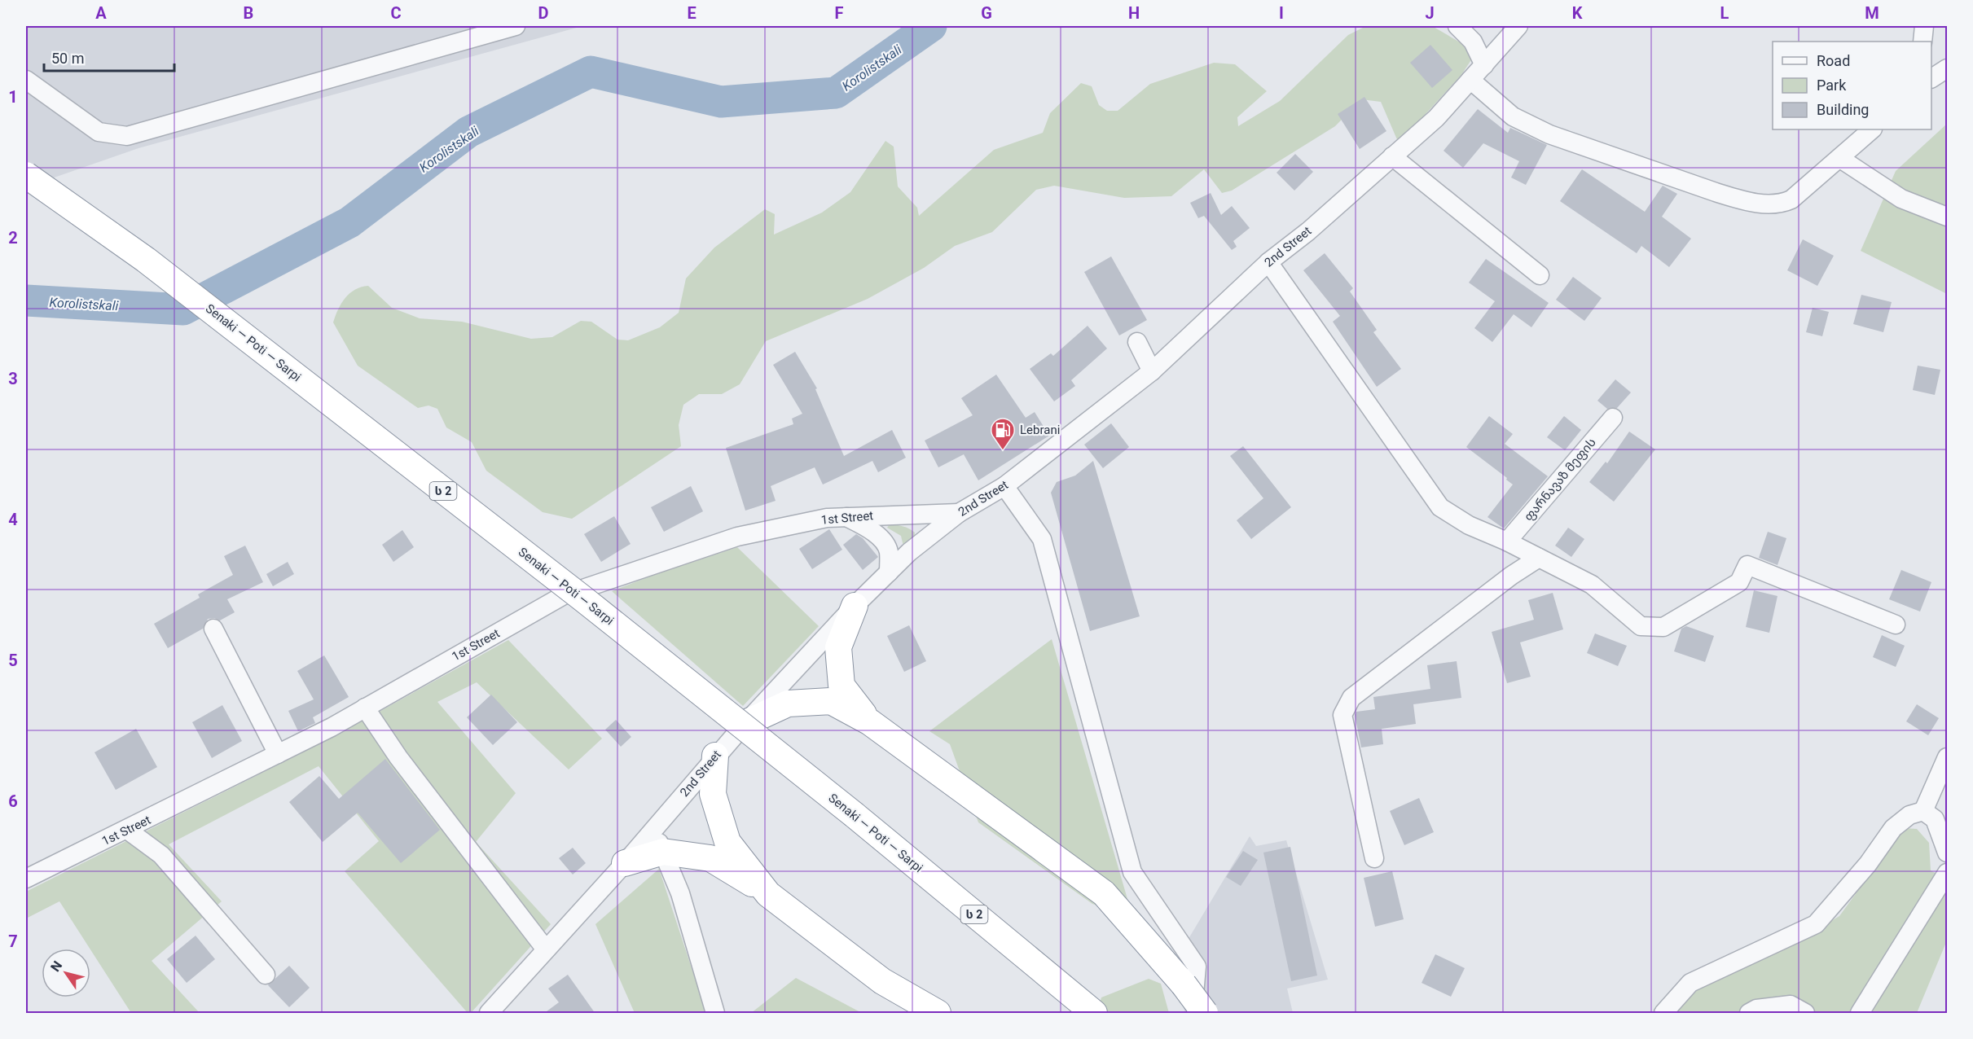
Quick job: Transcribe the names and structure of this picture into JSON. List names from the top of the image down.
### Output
{
  "streets": {
    "highway": ["Senaki — Poti — Sarpi", "ს 2"],
    "street": ["2nd Street", "ფარნავაზ მეფის", "1st Street"]
  },
  "crossings": [
    ["2nd Street", "1st Street"]
  ],
  "water": ["Korolistskali"],
  "places": {
    "fuel station": ["Lebrani"]
  },
  "legend": ["Road", "Park", "Building"],
  "scale_bar": "50 m",
  "north": "top left",
  "grid": {
    "columns": [
      "A",
      "B",
      "C",
      "D",
      "E",
      "F",
      "G",
      "H",
      "I",
      "J",
      "K",
      "L",
      "M"
    ],
    "rows": [
      "1",
      "2",
      "3",
      "4",
      "5",
      "6",
      "7"
    ]
  }
}
